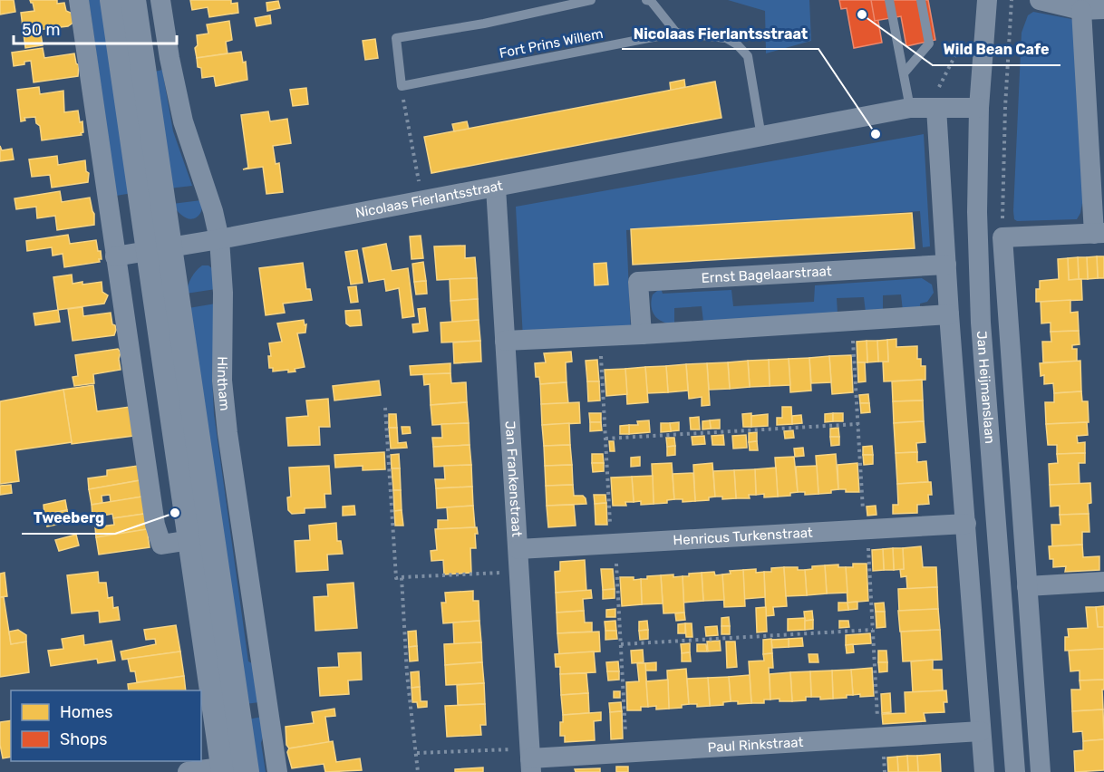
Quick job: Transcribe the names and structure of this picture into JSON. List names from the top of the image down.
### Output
{
  "streets": {
    "street": [
      "Nicolaas Fierlantsstraat",
      "Ernst Bagelaarstraat",
      "Hintham",
      "Jan Heijmanslaan",
      "Jan Frankenstraat",
      "Henricus Turkenstraat",
      "Paul Rinkstraat"
    ],
    "lane": ["Fort Prins Willem"]
  },
  "crossings": [
    ["Fort Prins Willem", "Nicolaas Fierlantsstraat"],
    ["Nicolaas Fierlantsstraat", "Hintham"],
    ["Nicolaas Fierlantsstraat", "Jan Heijmanslaan"],
    ["Nicolaas Fierlantsstraat", "Jan Frankenstraat"],
    ["Jan Frankenstraat", "Henricus Turkenstraat"],
    ["Jan Frankenstraat", "Paul Rinkstraat"]
  ],
  "places": ["Wild Bean Cafe", "Nicolaas Fierlantsstraat", "Tweeberg"],
  "legend": ["Homes", "Shops"],
  "scale_bar": "50 m"
}
